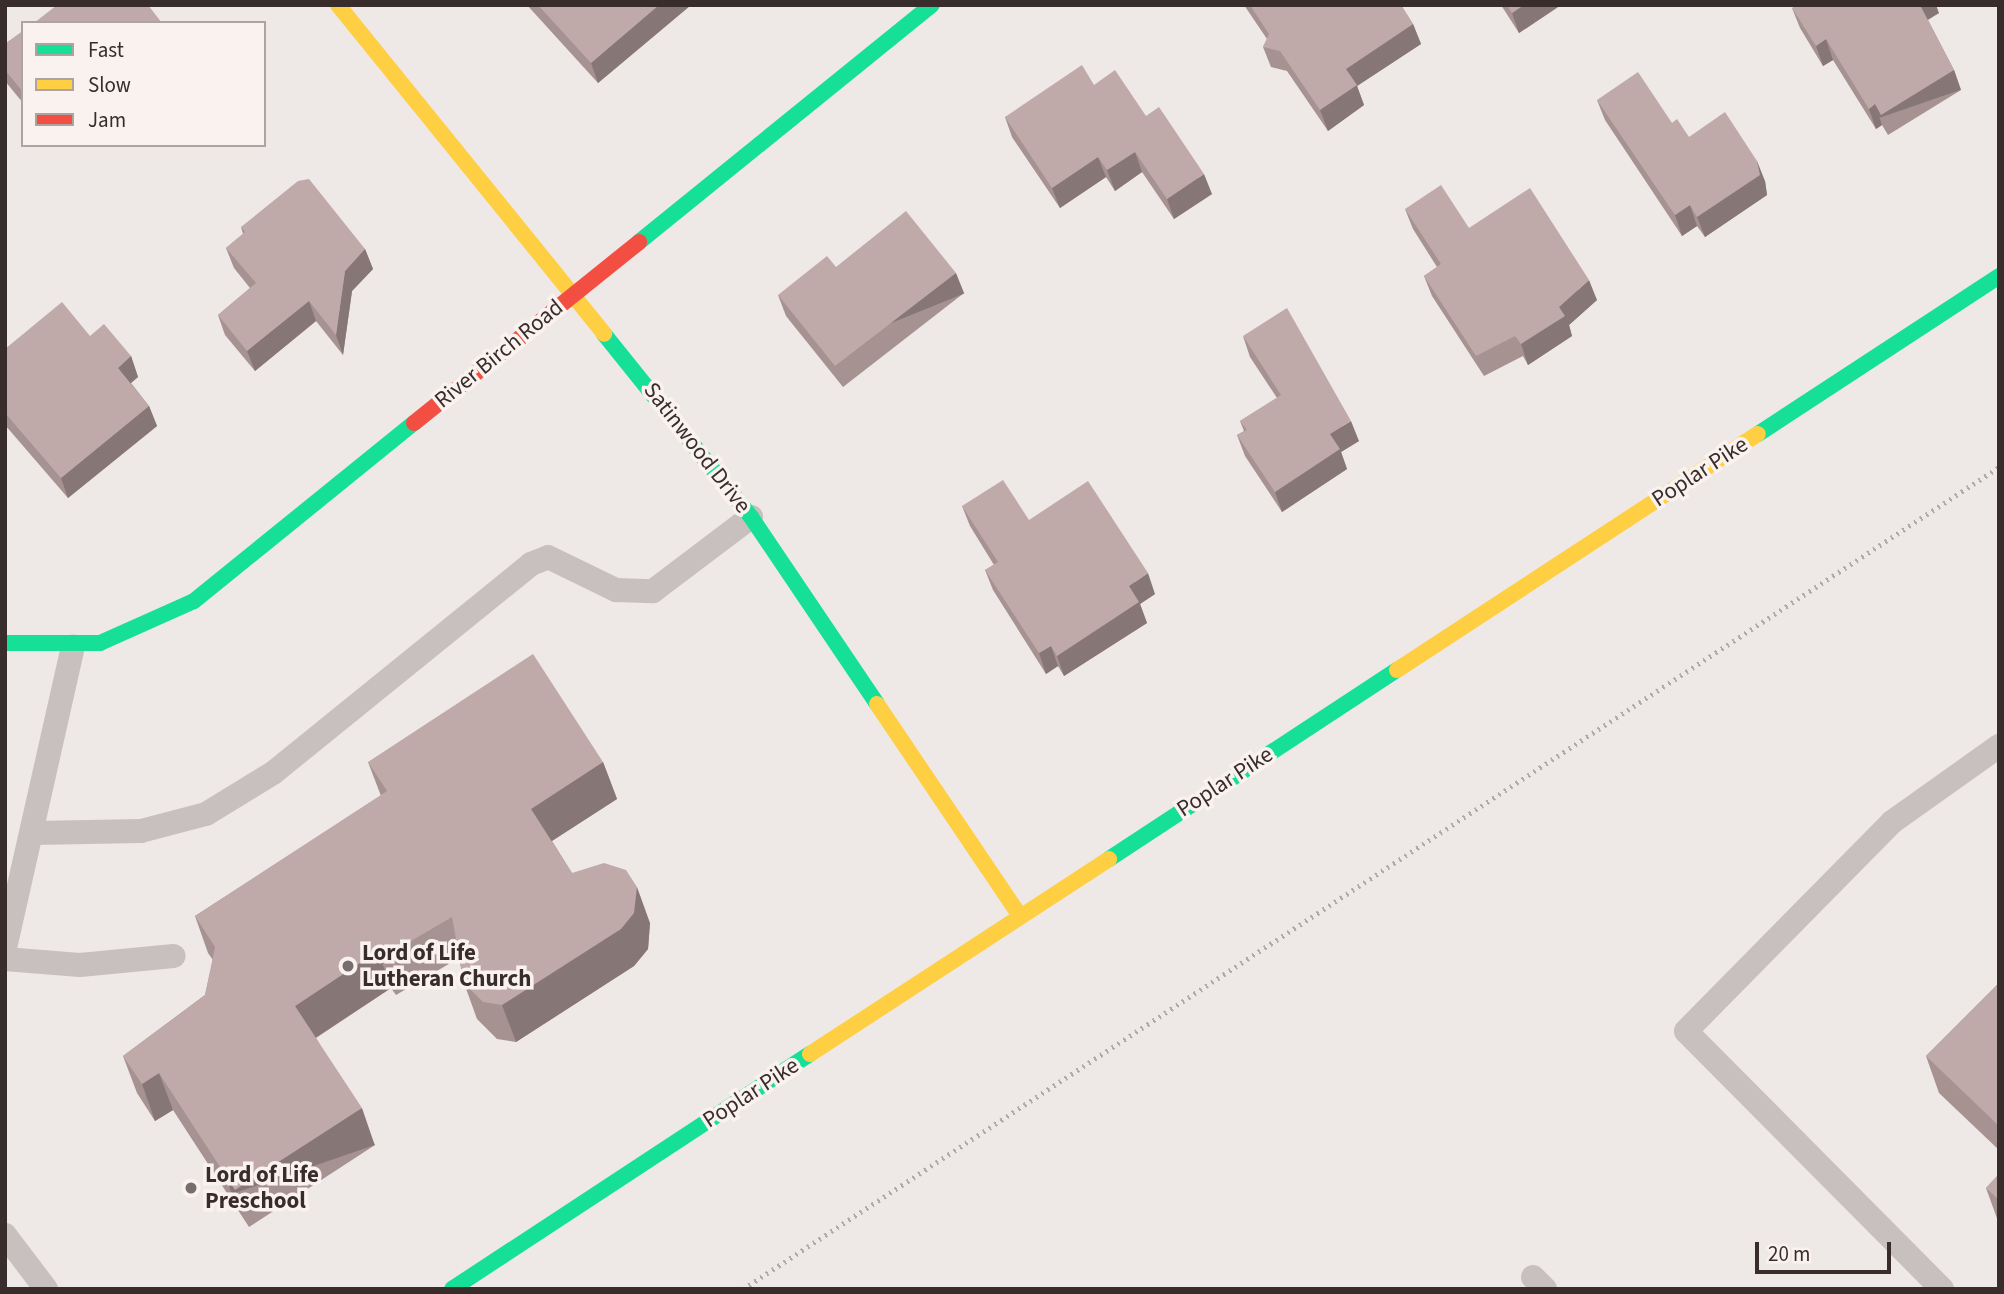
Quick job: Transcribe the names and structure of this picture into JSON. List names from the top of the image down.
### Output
{
  "streets": {
    "street": ["River Birch Road", "Satinwood Drive", "Poplar Pike"]
  },
  "crossings": [
    ["River Birch Road", "Satinwood Drive"],
    ["Satinwood Drive", "Poplar Pike"]
  ],
  "places": ["Lord of Life Lutheran Church", "Lord of Life Preschool"],
  "legend": ["Fast", "Slow", "Jam"],
  "scale_bar": "20 m"
}
